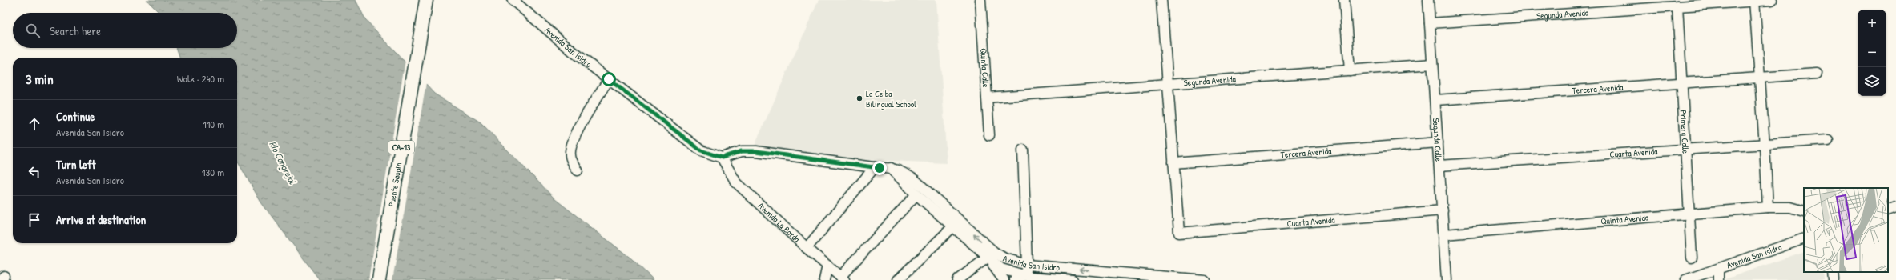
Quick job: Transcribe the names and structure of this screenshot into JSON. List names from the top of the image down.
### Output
{
  "streets": {
    "main road": ["CA-13", "Puente Saopin"],
    "street": [
      "Segunda Avenida",
      "Avenida San Isidro",
      "Quinta Calle",
      "Tercera Avenida",
      "Primera Calle",
      "Segunda Calle",
      "Cuarta Avenida",
      "Quinta Avenida",
      "Avenida La Borda"
    ]
  },
  "crossings": [
    ["Segunda Avenida", "Quinta Calle"],
    ["Segunda Avenida", "Primera Calle"],
    ["Segunda Avenida", "Segunda Calle"],
    ["Avenida San Isidro", "Avenida La Borda"],
    ["Tercera Avenida", "Primera Calle"],
    ["Tercera Avenida", "Segunda Calle"],
    ["Tercera Avenida", "Cuarta Avenida"],
    ["Primera Calle", "Cuarta Avenida"],
    ["Primera Calle", "Quinta Avenida"],
    ["Segunda Calle", "Cuarta Avenida"],
    ["Segunda Calle", "Quinta Avenida"]
  ],
  "water": ["Río Cangrejal"],
  "places": ["La Ceiba Bilingual School"],
  "page": {
    "map_buttons": ["+", "−"],
    "search": "Search here",
    "heading": ["3 min", "Walk · 240 m"],
    "list": [
      ["Continue", "Avenida San Isidro", "110 m"],
      ["Turn left", "Avenida San Isidro", "130 m"],
      "Arrive at destination"
    ]
  }
}
